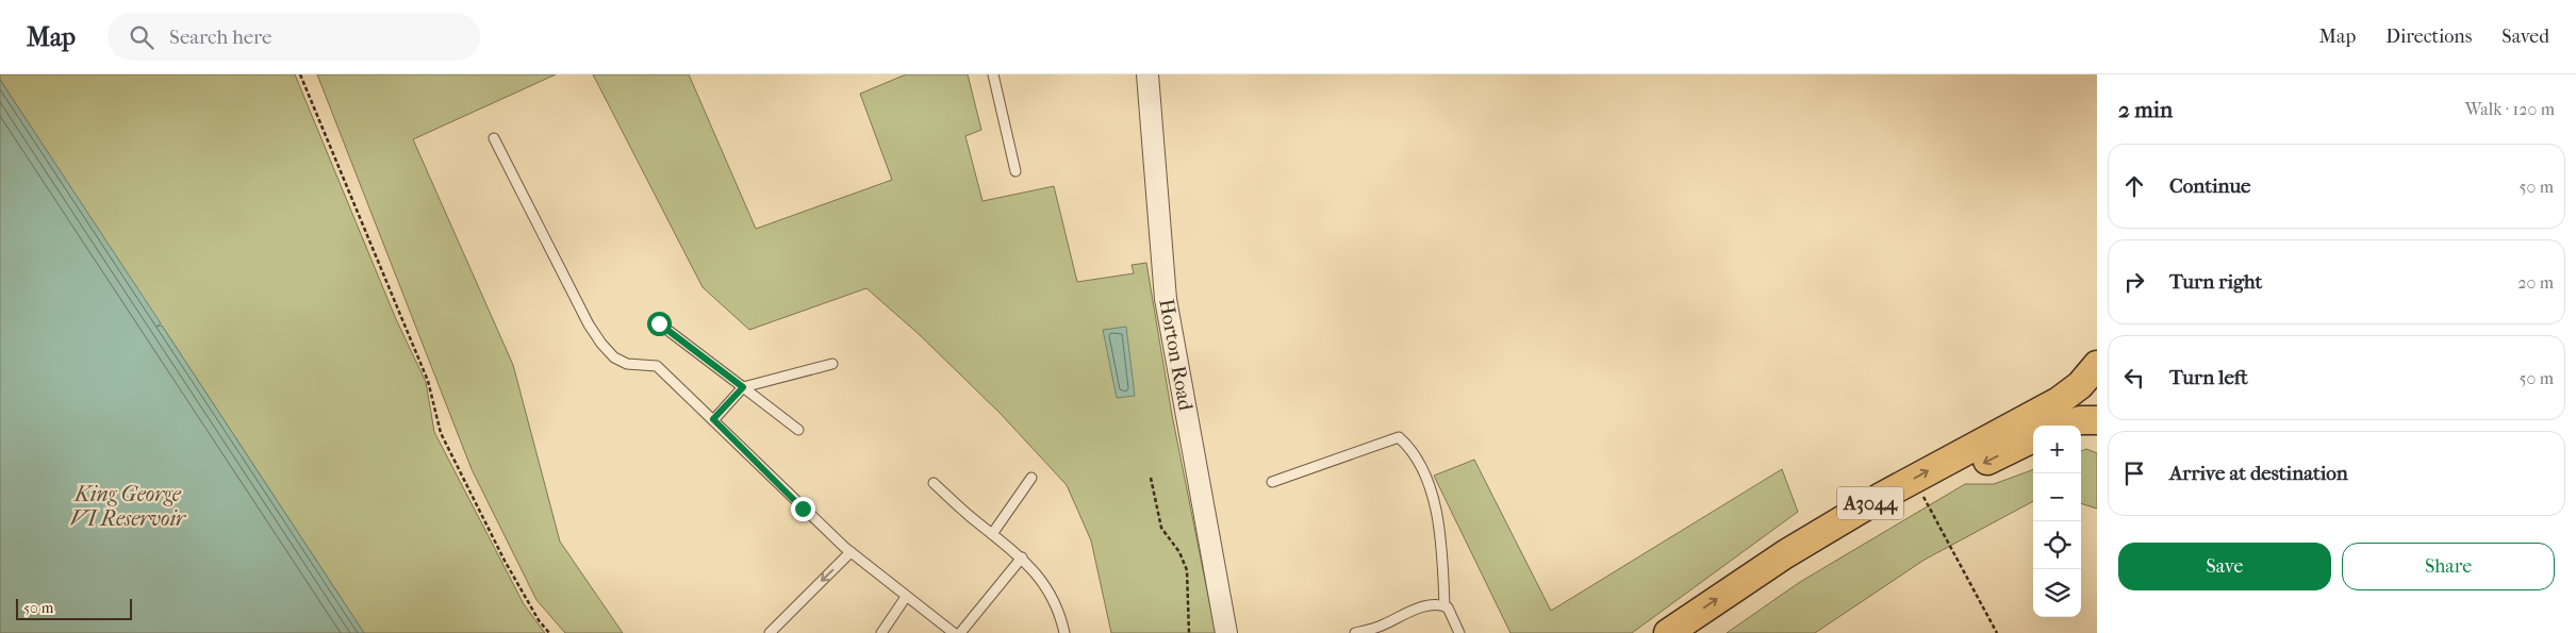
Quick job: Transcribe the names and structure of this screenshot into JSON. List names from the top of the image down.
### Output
{
  "streets": {
    "main road": ["A3044"],
    "street": ["Horton Road"]
  },
  "water": ["King George VI Reservoir"],
  "scale_bar": "50 m",
  "page": {
    "header": "Map",
    "search": "Search here",
    "nav": ["Map", "Directions", "Saved"],
    "heading": ["2 min", "Walk · 120 m"],
    "list": [
      ["Continue", "50 m"],
      ["Turn right", "20 m"],
      ["Turn left", "50 m"],
      "Arrive at destination"
    ],
    "map_buttons": ["+", "−"],
    "buttons": ["Save", "Share"],
    "scale": "50 m"
  }
}
